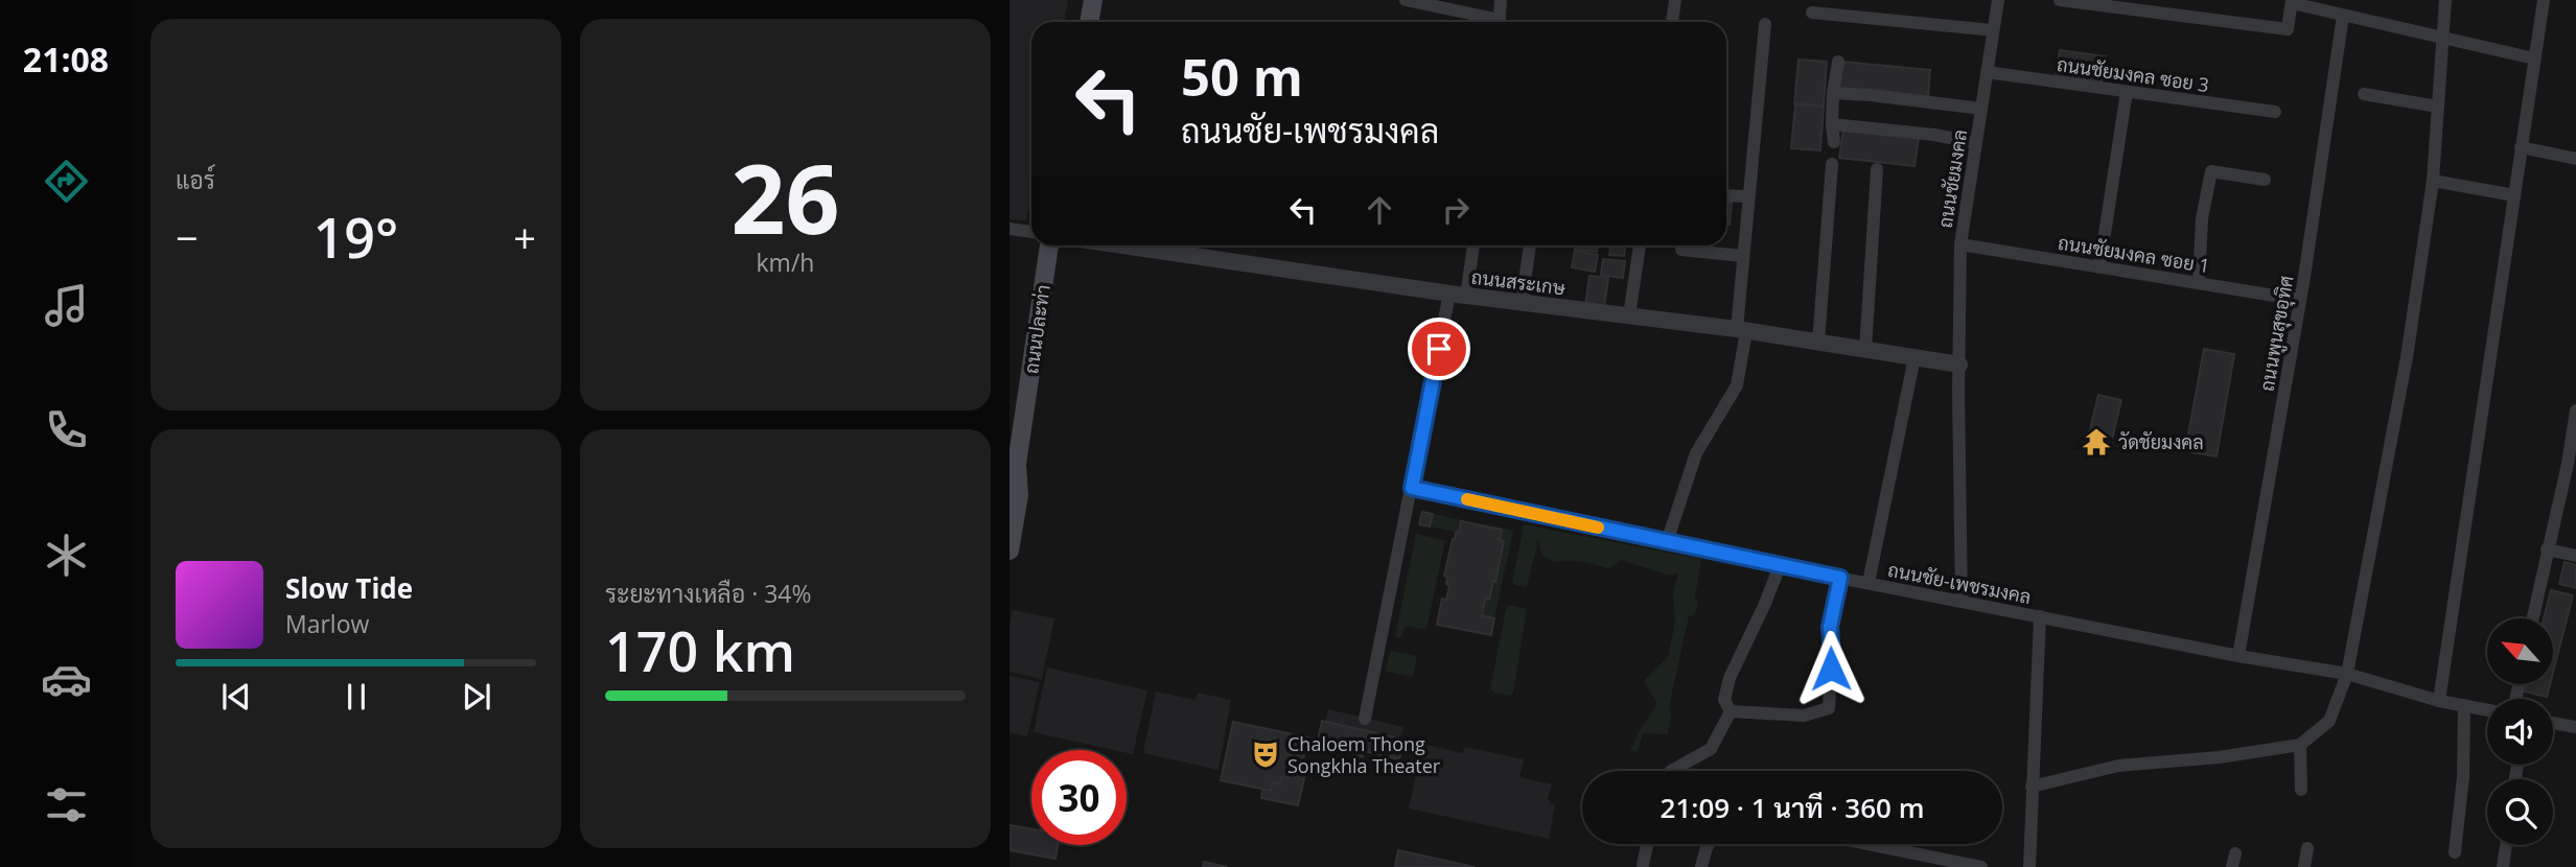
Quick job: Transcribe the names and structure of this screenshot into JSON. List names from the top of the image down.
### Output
{
  "streets": {
    "main road": ["ถนนปละท่า"],
    "street": [
      "ถนนชัยมงคล ซอย 3",
      "ถนนชัยมงคล",
      "ถนนชัยมงคล ซอย 1",
      "ถนนสระเกษ",
      "ถนนพูนสุขอุทิศ",
      "ถนนชัย-เพชรมงคล"
    ]
  },
  "crossings": [
    ["ถนนชัยมงคล ซอย 3", "ถนนชัยมงคล"],
    ["ถนนชัยมงคล", "ถนนชัยมงคล ซอย 1"],
    ["ถนนชัยมงคล", "ถนนสระเกษ"],
    ["ถนนชัยมงคล", "ถนนชัย-เพชรมงคล"],
    ["ถนนชัยมงคล ซอย 1", "ถนนพูนสุขอุทิศ"],
    ["ถนนพูนสุขอุทิศ", "ถนนชัย-เพชรมงคล"]
  ],
  "places": {
    "temple": ["วัดชัยมงคล"],
    "theatre": ["Chaloem Thong Songkhla Theater"]
  },
  "north": "top left",
  "page": {
    "tabs": "21:08",
    "tile": [
      "แอร์",
      ["26", "km/h"],
      ["ระยะทางเหลือ · 34%", "170 km"]
    ],
    "turn": ["50 m", "ถนนชัย-เพชรมงคล"],
    "heat": ["−", "19°", "+"],
    "song": ["Slow Tide", "Marlow"],
    "limit": "30",
    "trip": "21:09 · 1 นาที · 360 m"
  }
}
